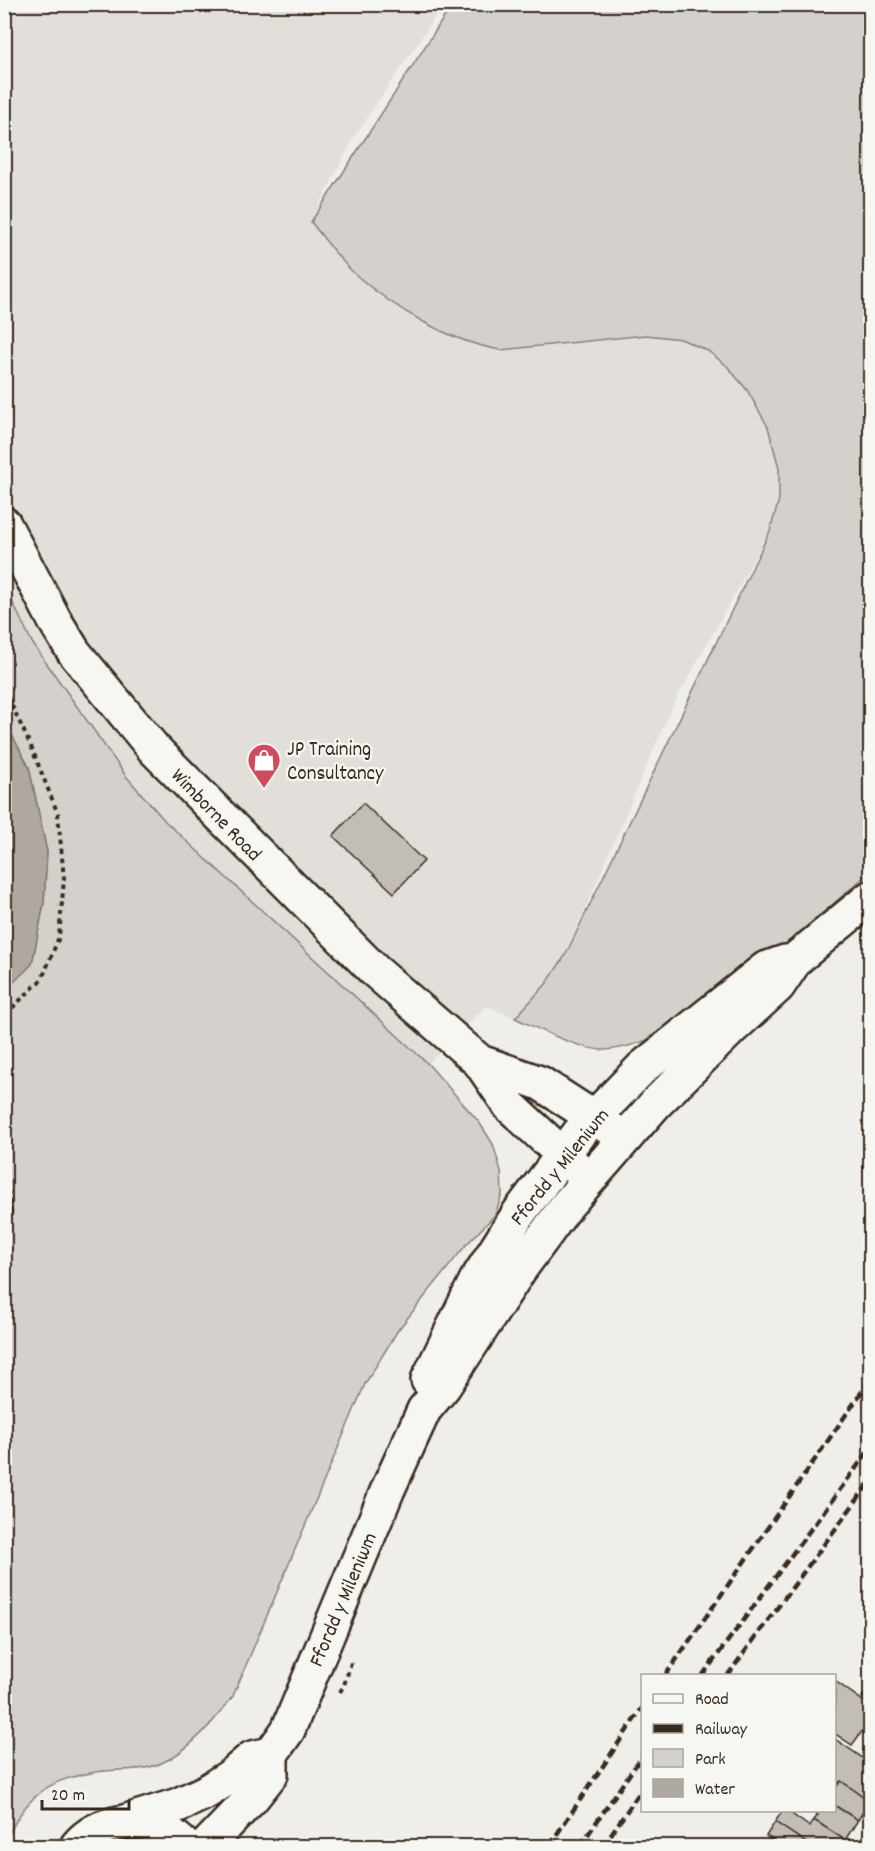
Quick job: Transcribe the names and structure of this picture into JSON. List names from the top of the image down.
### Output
{
  "streets": {
    "street": ["Wimborne Road", "Ffordd y Mileniwm"]
  },
  "crossings": [
    ["Wimborne Road", "Ffordd y Mileniwm"]
  ],
  "places": {
    "shop": ["JP Training Consultancy"]
  },
  "legend": [
    "Road",
    "Railway",
    "Park",
    "Water"
  ],
  "scale_bar": "20 m"
}
